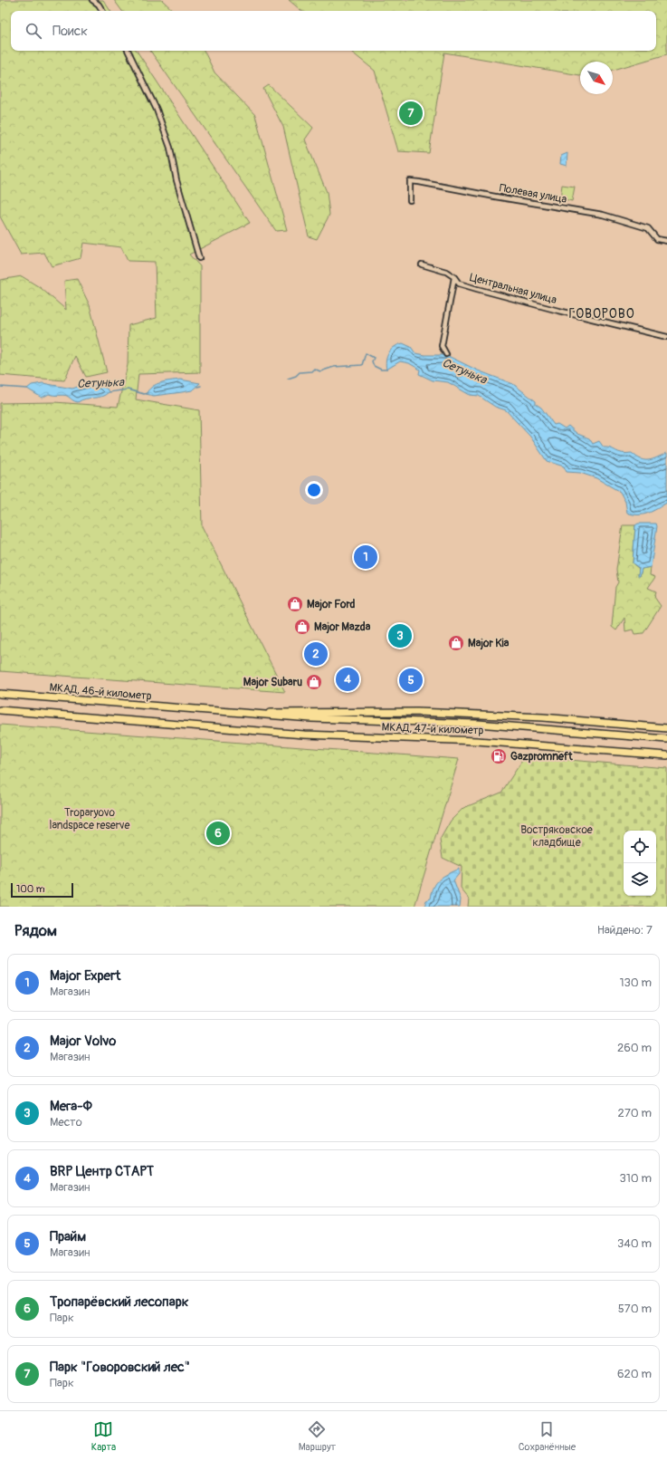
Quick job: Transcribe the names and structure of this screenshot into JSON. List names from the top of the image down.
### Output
{
  "streets": {
    "main road": ["МКАД, 46-й километр", "МКАД, 47-й километр"],
    "street": ["Полевая улица", "Центральная улица"]
  },
  "crossings": [
    ["МКАД, 46-й километр", "МКАД, 47-й километр"]
  ],
  "districts": ["ГОВОРОВО"],
  "water": ["Сетунька"],
  "parks": ["Troparyovo landspace reserve", "Востряковское кладбище"],
  "places": {
    "shop": [
      "Major Ford",
      "Major Mazda",
      "Major Kia",
      "Major Subaru"
    ],
    "fuel station": ["Gazpromneft"]
  },
  "scale_bar": "100 m",
  "north": "bottom right",
  "page": {
    "search": "Поиск",
    "pins": [
      "7",
      "1",
      "3",
      "2",
      "4",
      "5",
      "6"
    ],
    "scale": "100 m",
    "heading": ["Рядом", "Найдено: 7"],
    "list": [
      {
        "mark": "1",
        "name": "Major Expert",
        "note": "Магазин",
        "value": "130 m"
      },
      {
        "mark": "2",
        "name": "Major Volvo",
        "note": "Магазин",
        "value": "260 m"
      },
      {
        "mark": "3",
        "name": "Мега-Ф",
        "note": "Место",
        "value": "270 m"
      },
      {
        "mark": "4",
        "name": "BRP Центр СТАРТ",
        "note": "Магазин",
        "value": "310 m"
      },
      {
        "mark": "5",
        "name": "Прайм",
        "note": "Магазин",
        "value": "340 m"
      },
      {
        "mark": "6",
        "name": "Тропарёвский лесопарк",
        "note": "Парк",
        "value": "570 m"
      },
      {
        "mark": "7",
        "name": "Парк \"Говоровский лес\"",
        "note": "Парк",
        "value": "620 m"
      }
    ],
    "nav": ["Карта", "Маршрут", "Сохранённые"]
  }
}
